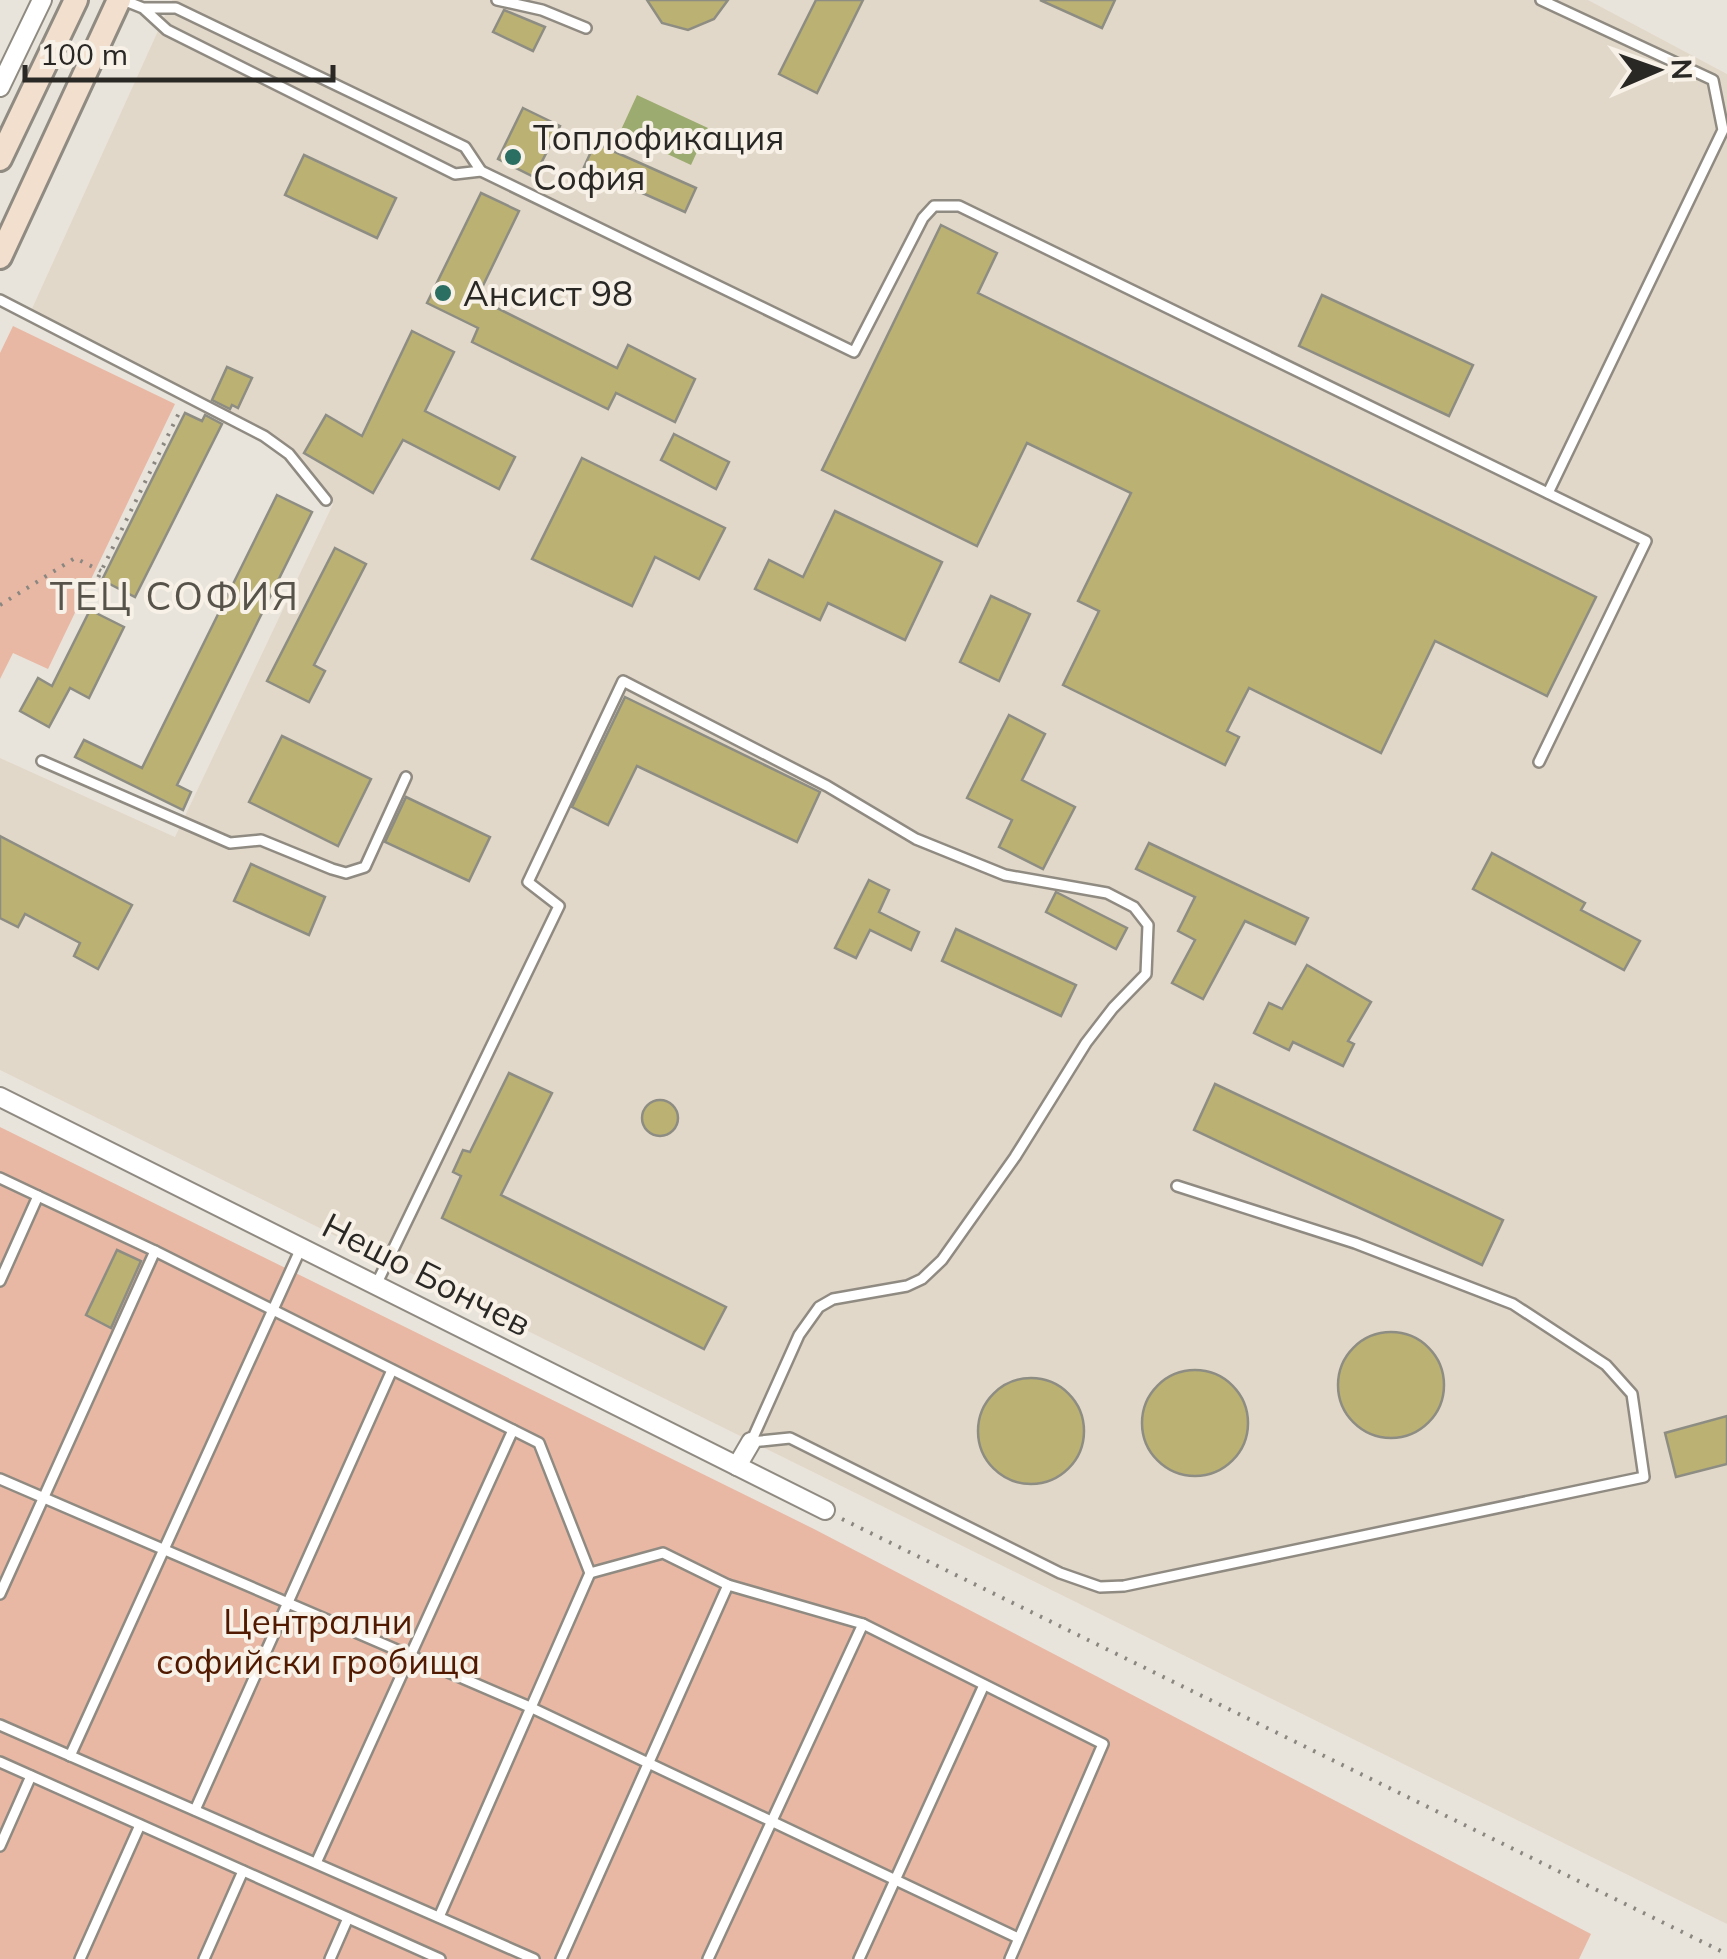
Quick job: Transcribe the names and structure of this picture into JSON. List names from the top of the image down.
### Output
{
  "streets": {
    "street": ["Нешо Бончев"]
  },
  "districts": ["ТЕЦ СОФИЯ"],
  "parks": ["Централни софийски гробища"],
  "places": ["Топлофикация София", "Ансист 98"],
  "scale_bar": "100 m",
  "north": "right"
}
